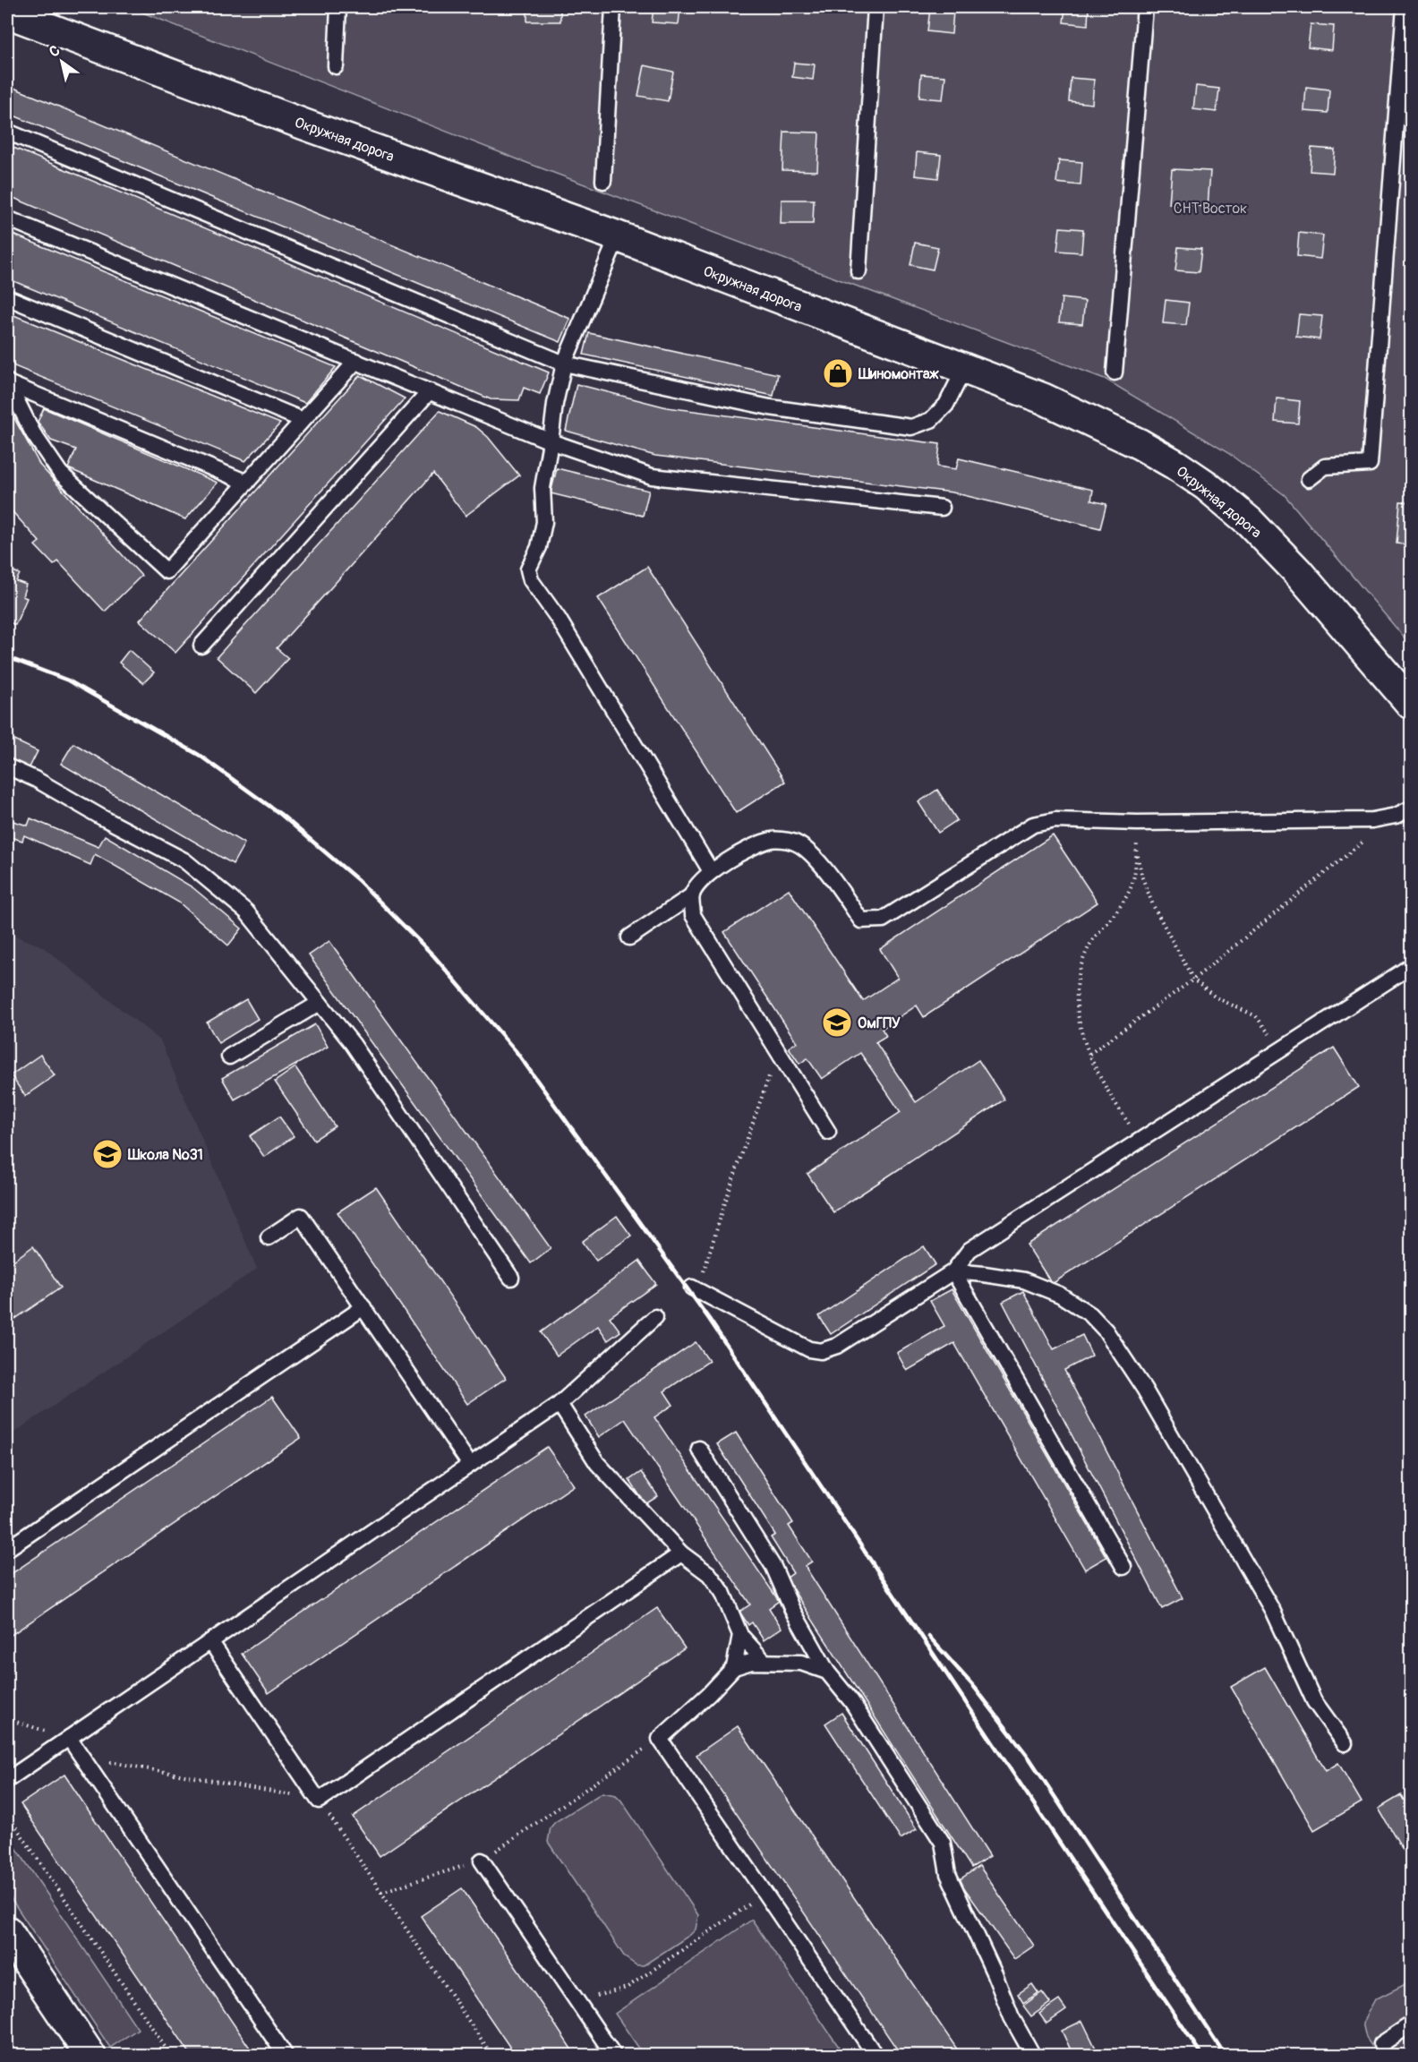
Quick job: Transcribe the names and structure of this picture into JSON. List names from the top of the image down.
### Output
{
  "streets": {
    "main road": ["Окружная дорога"]
  },
  "parks": ["СНТ Восток"],
  "places": {
    "shop": ["Шиномонтаж"],
    "school or university": ["ОмГПУ", "Школа №31"]
  },
  "north": "top left"
}
